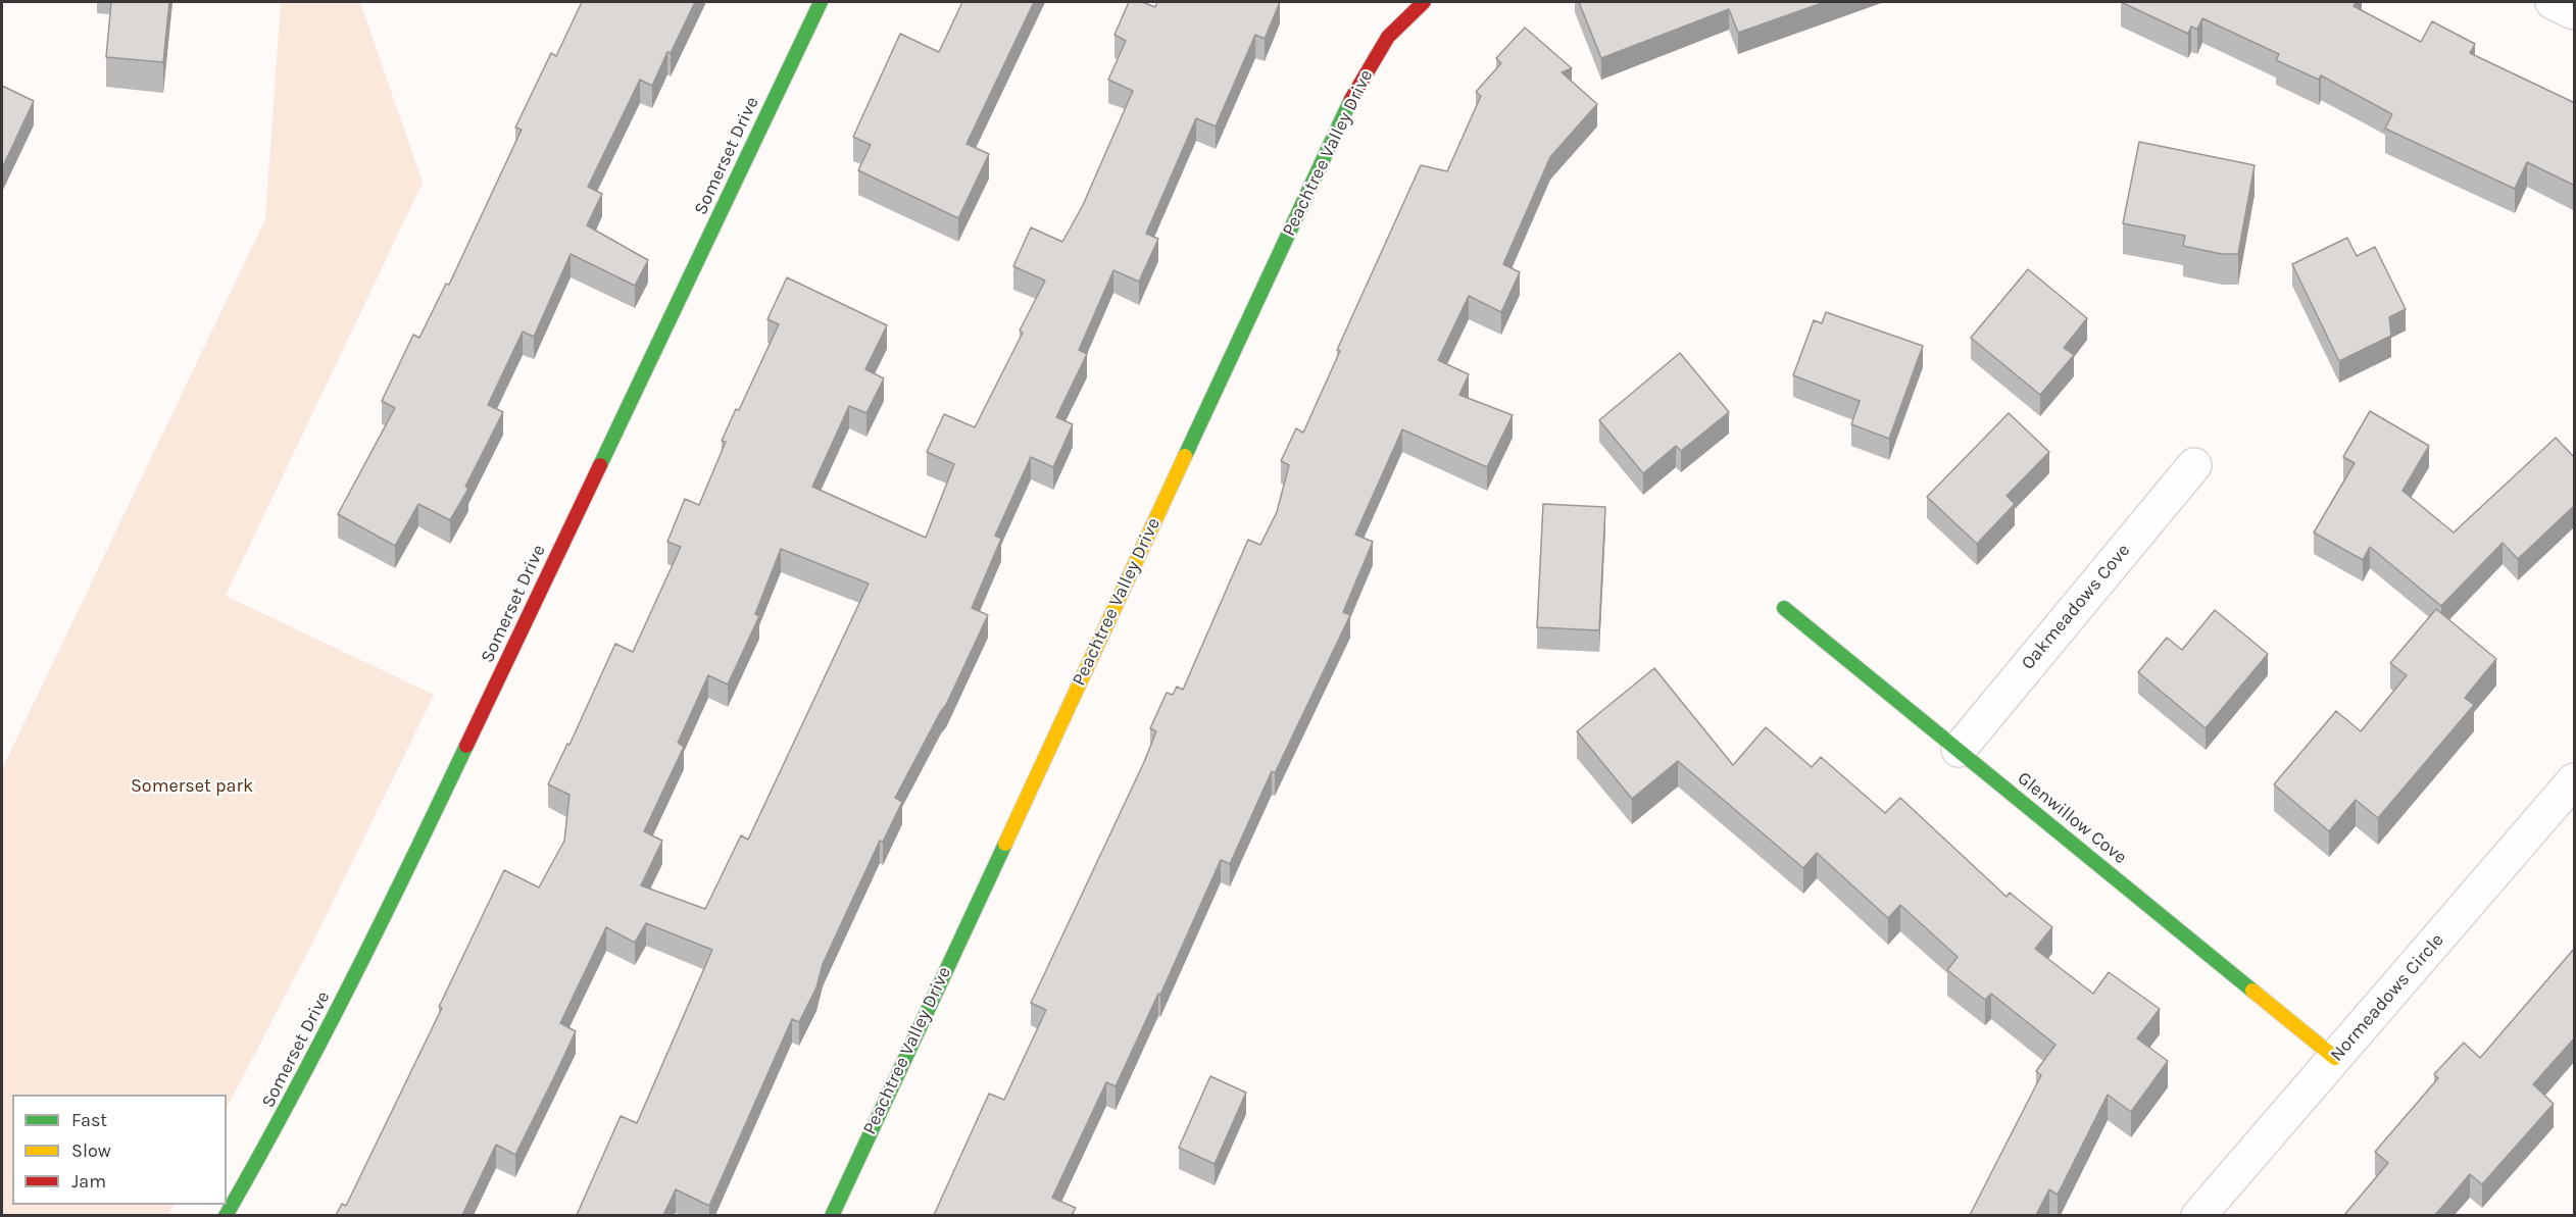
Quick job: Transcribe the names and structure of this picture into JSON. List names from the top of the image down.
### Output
{
  "streets": {
    "street": [
      "Peachtree Valley Drive",
      "Somerset Drive",
      "Oakmeadows Cove",
      "Glenwillow Cove",
      "Normeadows Circle"
    ]
  },
  "crossings": [
    ["Oakmeadows Cove", "Glenwillow Cove"],
    ["Glenwillow Cove", "Normeadows Circle"]
  ],
  "parks": ["Somerset park"],
  "legend": ["Fast", "Slow", "Jam"]
}
